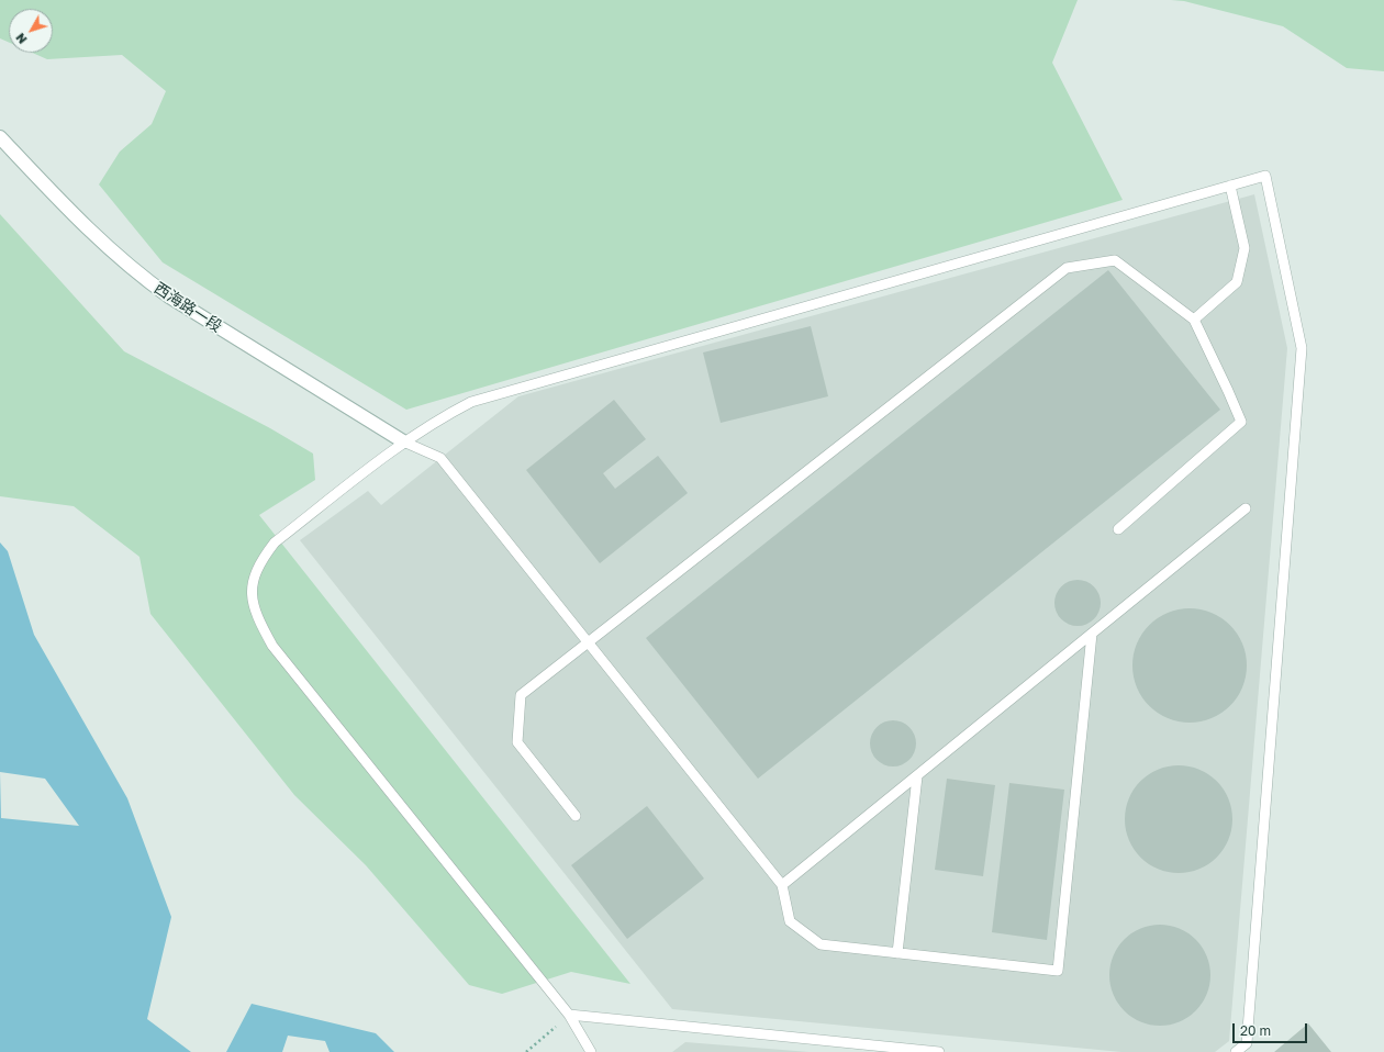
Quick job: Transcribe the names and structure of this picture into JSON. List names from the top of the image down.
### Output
{
  "streets": {
    "main road": ["西海路一段"]
  },
  "scale_bar": "20 m",
  "north": "bottom left"
}
